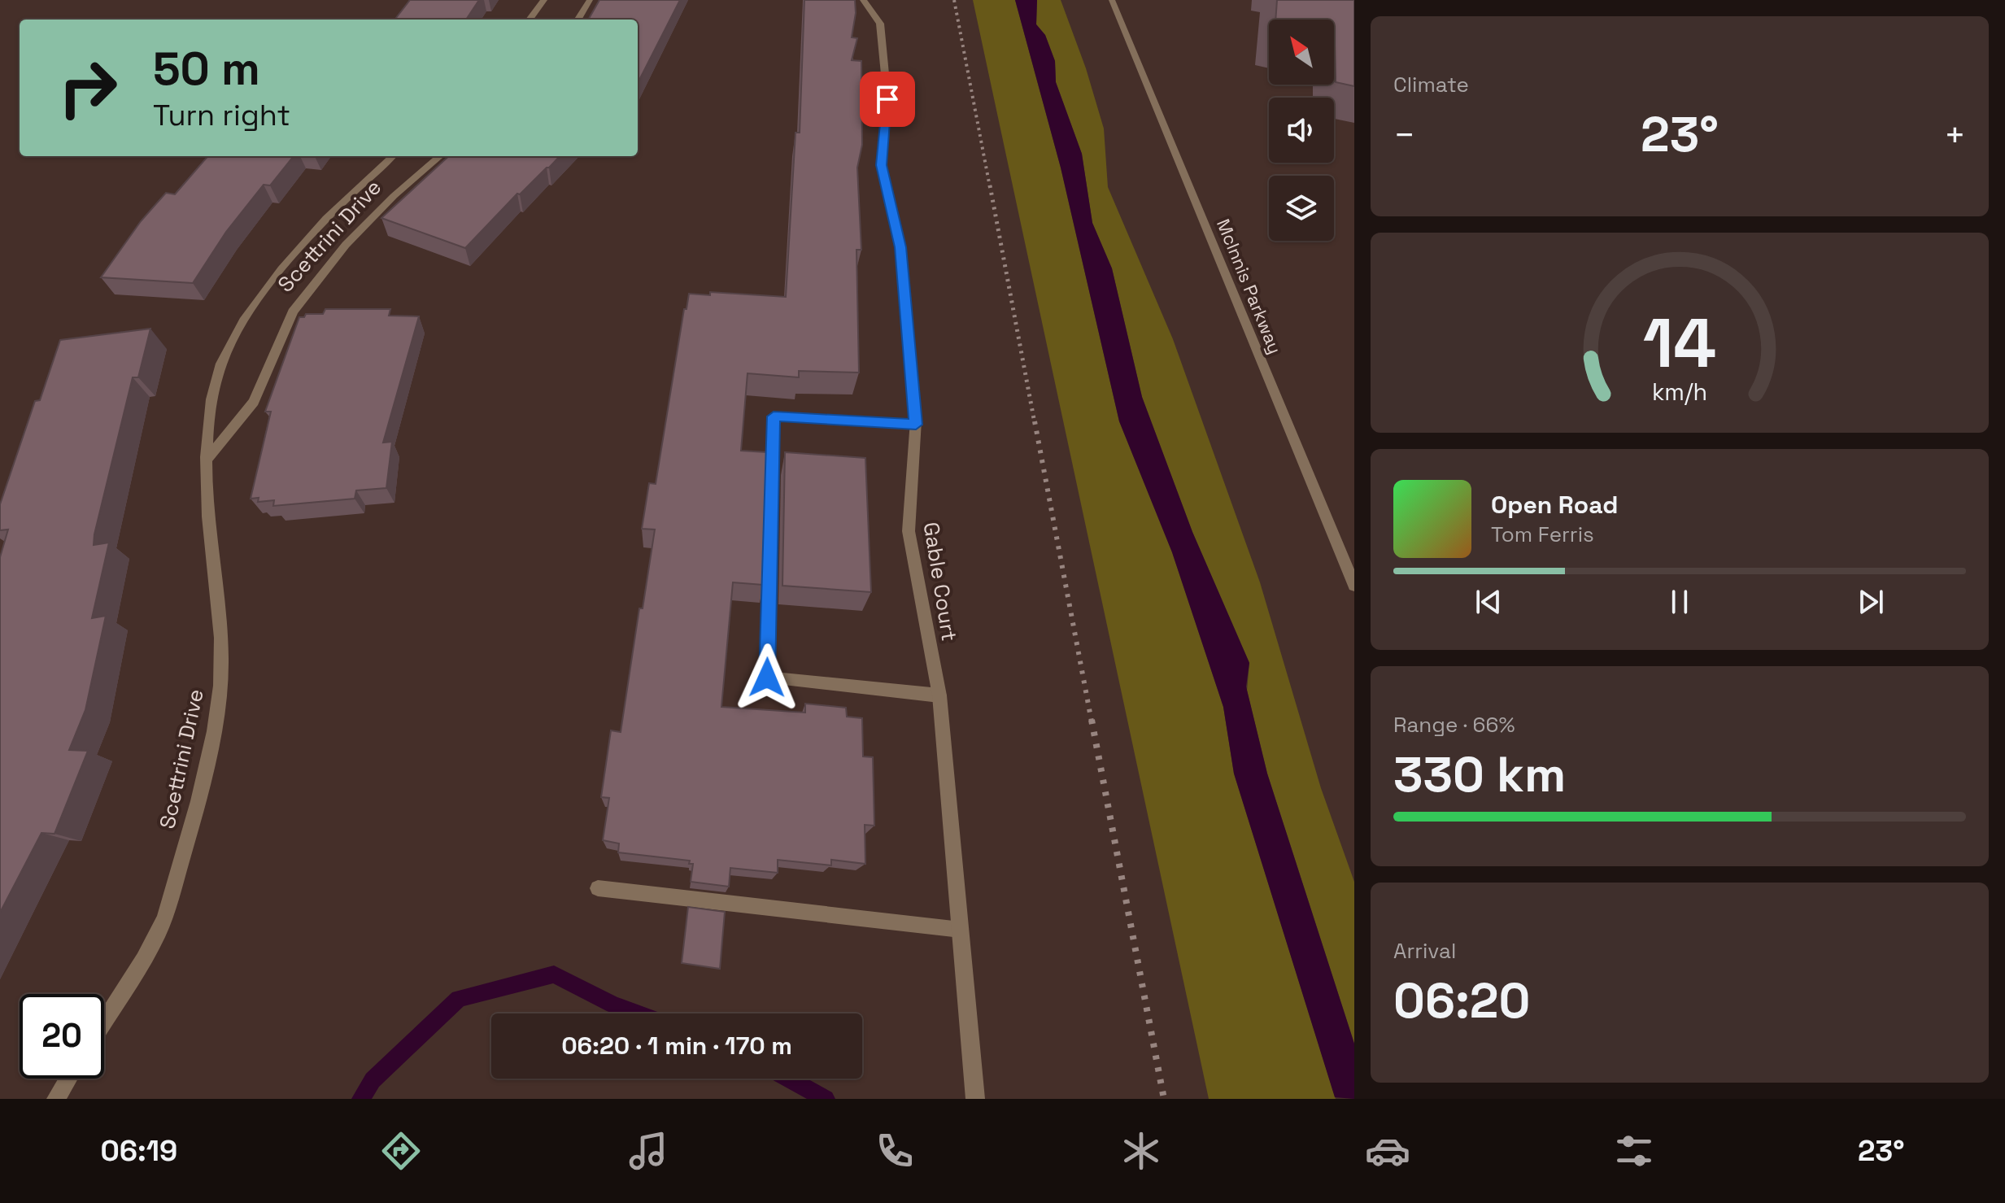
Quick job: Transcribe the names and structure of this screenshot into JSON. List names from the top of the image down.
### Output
{
  "streets": {
    "street": ["Scettrini Drive", "McInnis Parkway", "Gable Court"]
  },
  "north": "top left",
  "page": {
    "tile": [
      "Climate",
      ["Range · 66%", "330 km"],
      ["Arrival", "06:20"]
    ],
    "turn": ["50 m", "Turn right"],
    "heat": ["−", "23°", "+"],
    "song": ["Open Road", "Tom Ferris"],
    "limit": "20",
    "trip": "06:20 · 1 min · 170 m",
    "tabs": ["06:19", "23°"],
    "gauge": ["14", "km/h"]
  }
}
